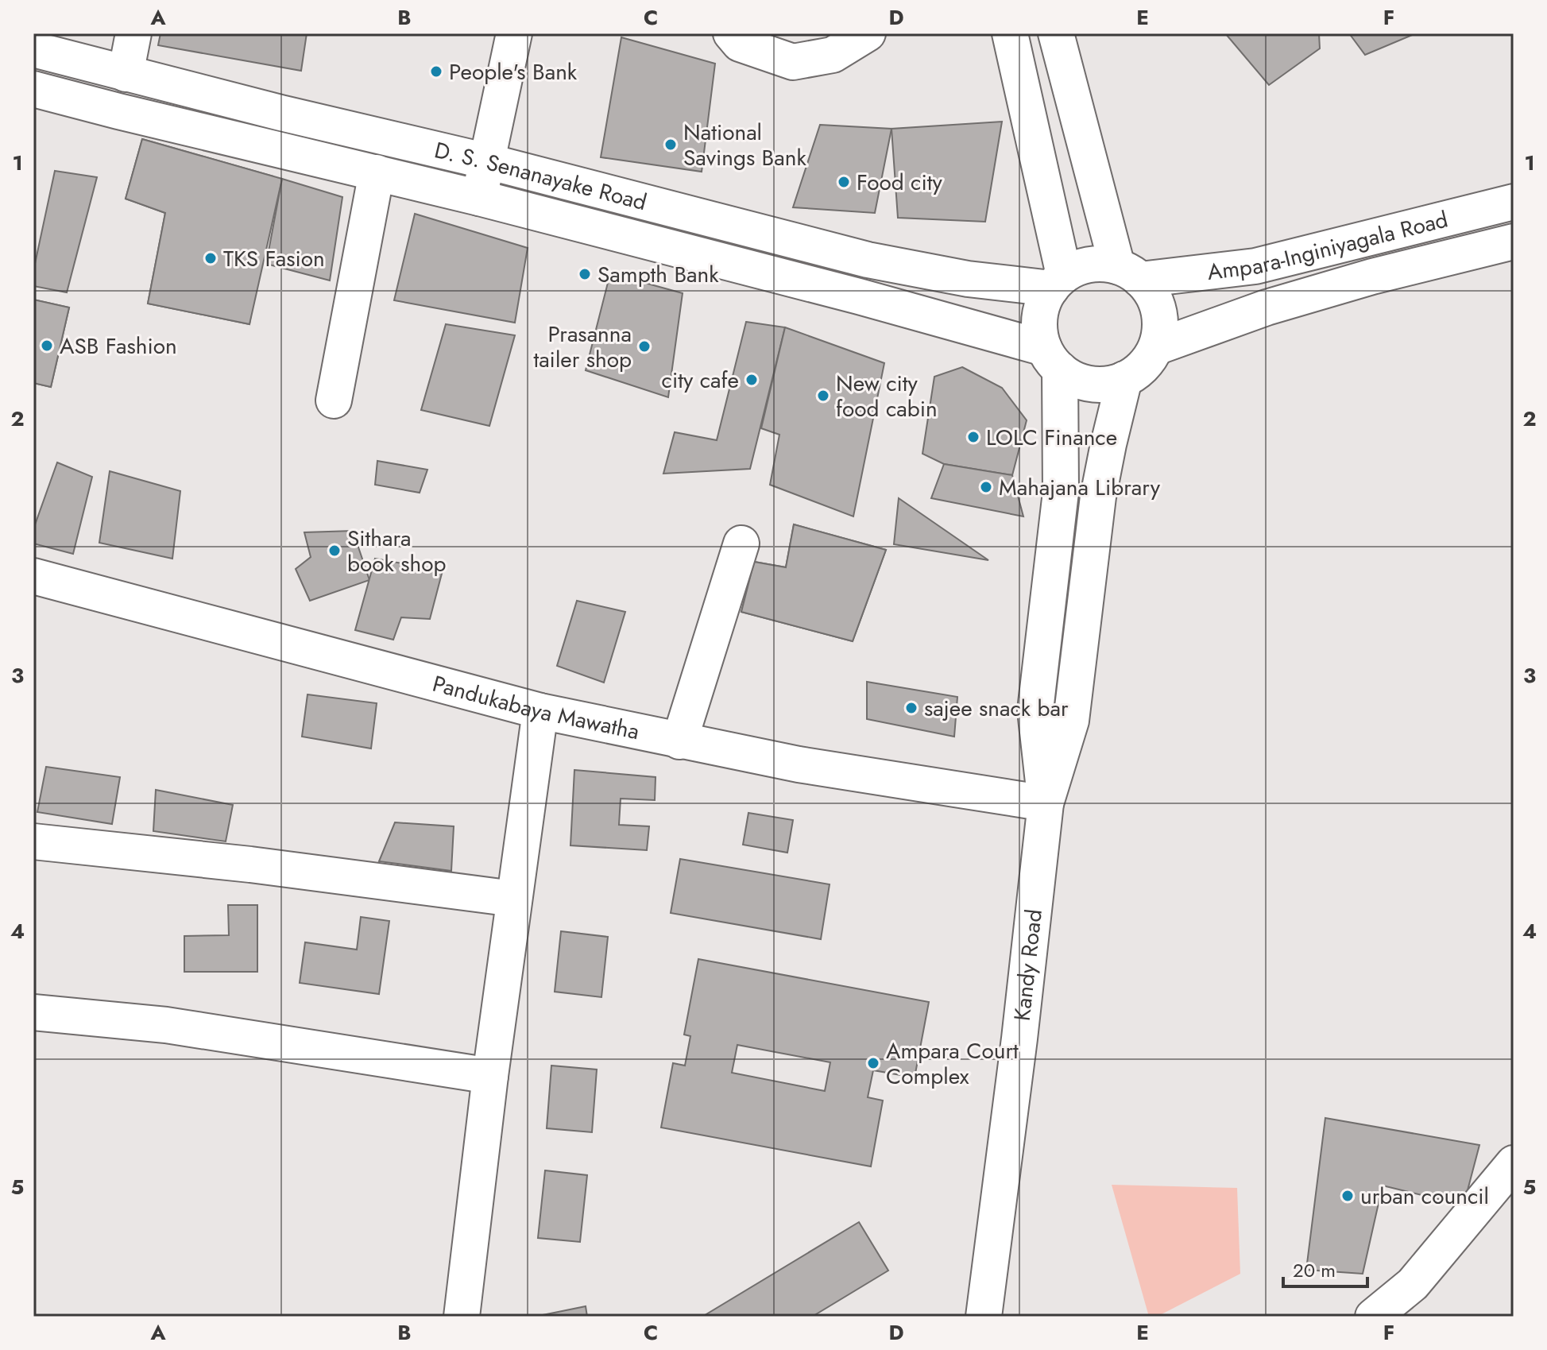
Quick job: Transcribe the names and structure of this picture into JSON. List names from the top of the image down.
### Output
{
  "streets": {
    "main road": [
      "D. S. Senanayake Road",
      "Ampara-Inginiyagala Road",
      "Pandukabaya Mawatha",
      "Kandy Road"
    ]
  },
  "crossings": [
    ["D. S. Senanayake Road", "Ampara-Inginiyagala Road"],
    ["D. S. Senanayake Road", "Kandy Road"],
    ["Ampara-Inginiyagala Road", "Kandy Road"],
    ["Pandukabaya Mawatha", "Kandy Road"]
  ],
  "places": [
    "People's Bank",
    "National Savings Bank",
    "Food city",
    "TKS Fasion",
    "Sampth Bank",
    "ASB Fashion",
    "Prasanna tailer shop",
    "city cafe",
    "New city food cabin",
    "LOLC Finance",
    "Mahajana Library",
    "Sithara book shop",
    "sajee snack bar",
    "Ampara Court Complex",
    "urban council"
  ],
  "scale_bar": "20 m",
  "grid": {
    "columns": [
      "A",
      "B",
      "C",
      "D",
      "E",
      "F"
    ],
    "rows": [
      "1",
      "2",
      "3",
      "4",
      "5"
    ]
  }
}
